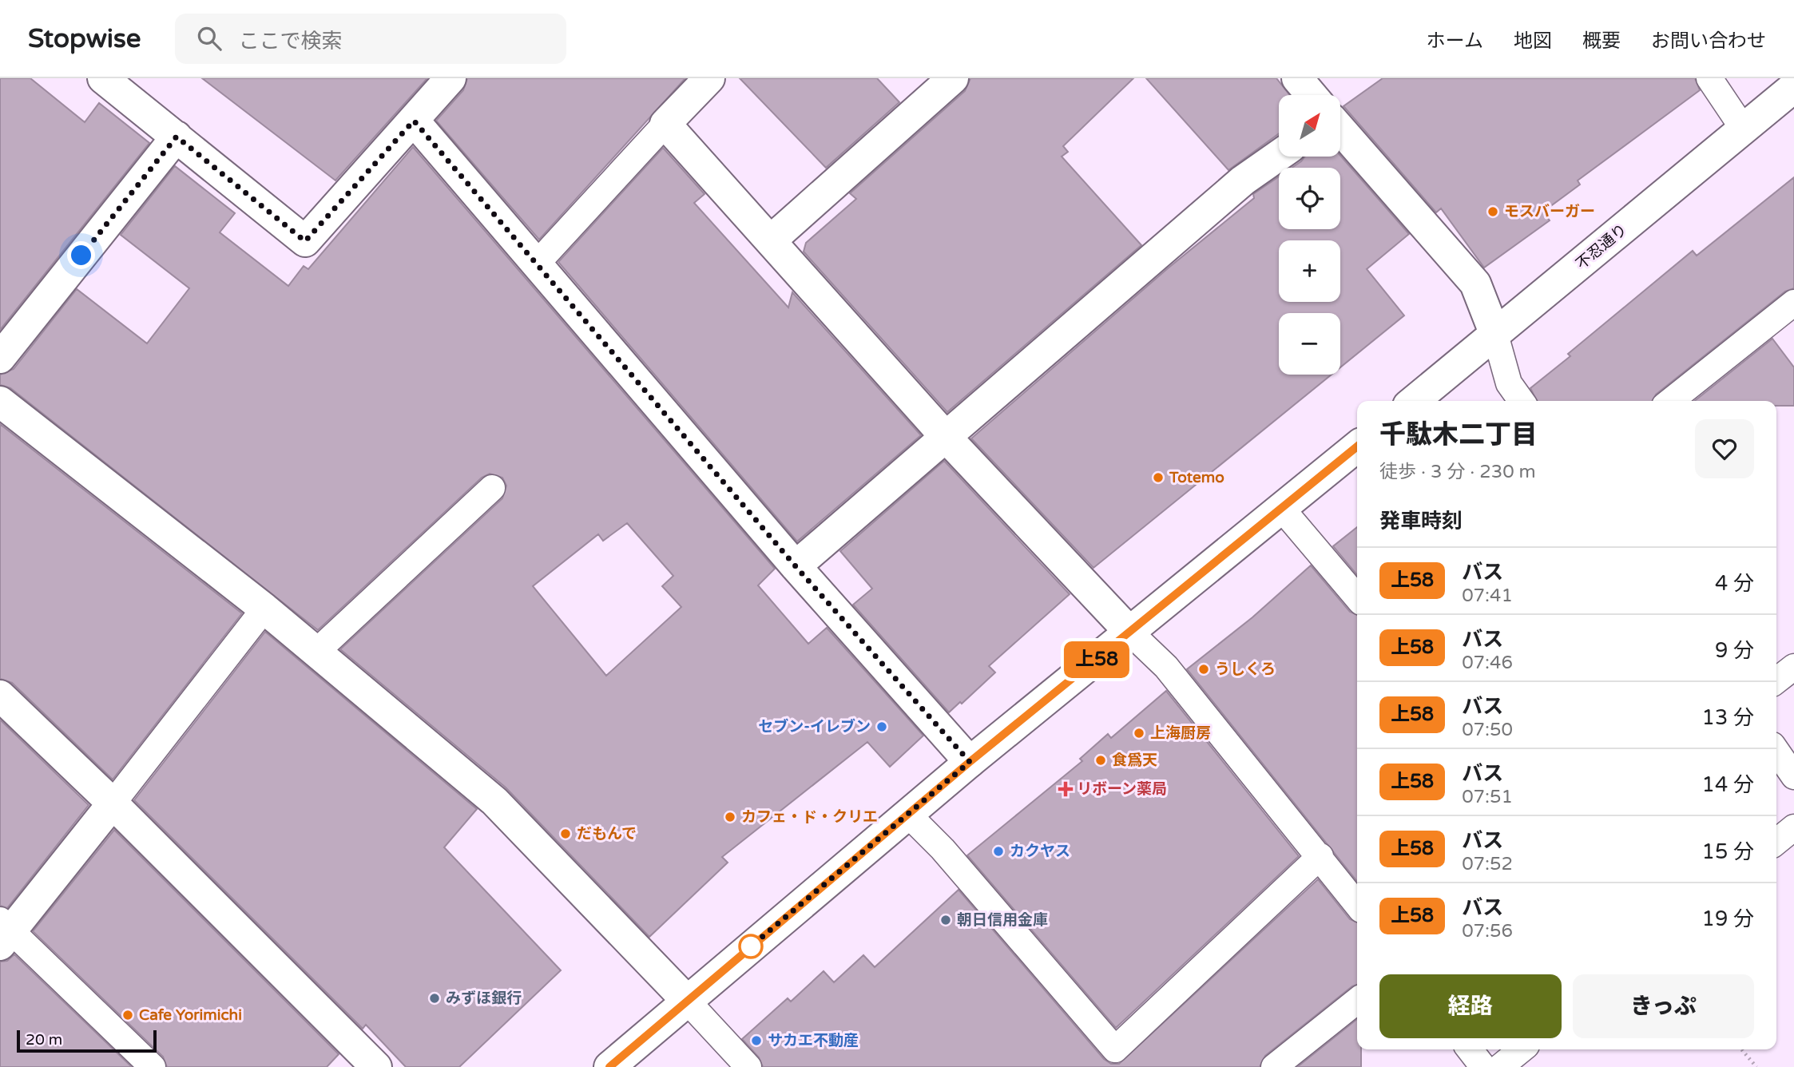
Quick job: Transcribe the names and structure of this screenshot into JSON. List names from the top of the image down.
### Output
{
  "streets": {
    "street": ["不忍通り"]
  },
  "places": {
    "other": [
      "モスバーガー",
      "Totemo",
      "うしくろ",
      "セブン-イレブン",
      "上海厨房",
      "食爲天",
      "カフェ・ド・クリエ",
      "だもんで",
      "カクヤス",
      "朝日信用金庫",
      "みずほ銀行",
      "Cafe Yorimichi",
      "サカエ不動産"
    ],
    "health": ["リボーン薬局"]
  },
  "lines": ["bus line 上58"],
  "scale_bar": "20 m",
  "north": "top right",
  "page": {
    "header": "Stopwise",
    "search": "ここで検索",
    "nav": [
      "ホーム",
      "地図",
      "概要",
      "お問い合わせ"
    ],
    "on_map": "上58",
    "map_buttons": ["+", "−"],
    "heading": [
      ["千駄木二丁目", "徒歩 · 3 分 · 230 m"],
      "発車時刻"
    ],
    "list": [
      {
        "mark": "上58",
        "name": "バス",
        "note": "07:41",
        "value": "4 分"
      },
      {
        "mark": "上58",
        "name": "バス",
        "note": "07:46",
        "value": "9 分"
      },
      {
        "mark": "上58",
        "name": "バス",
        "note": "07:50",
        "value": "13 分"
      },
      {
        "mark": "上58",
        "name": "バス",
        "note": "07:51",
        "value": "14 分"
      },
      {
        "mark": "上58",
        "name": "バス",
        "note": "07:52",
        "value": "15 分"
      },
      {
        "mark": "上58",
        "name": "バス",
        "note": "07:56",
        "value": "19 分"
      }
    ],
    "buttons": ["経路", "きっぷ"],
    "scale": "20 m"
  }
}
